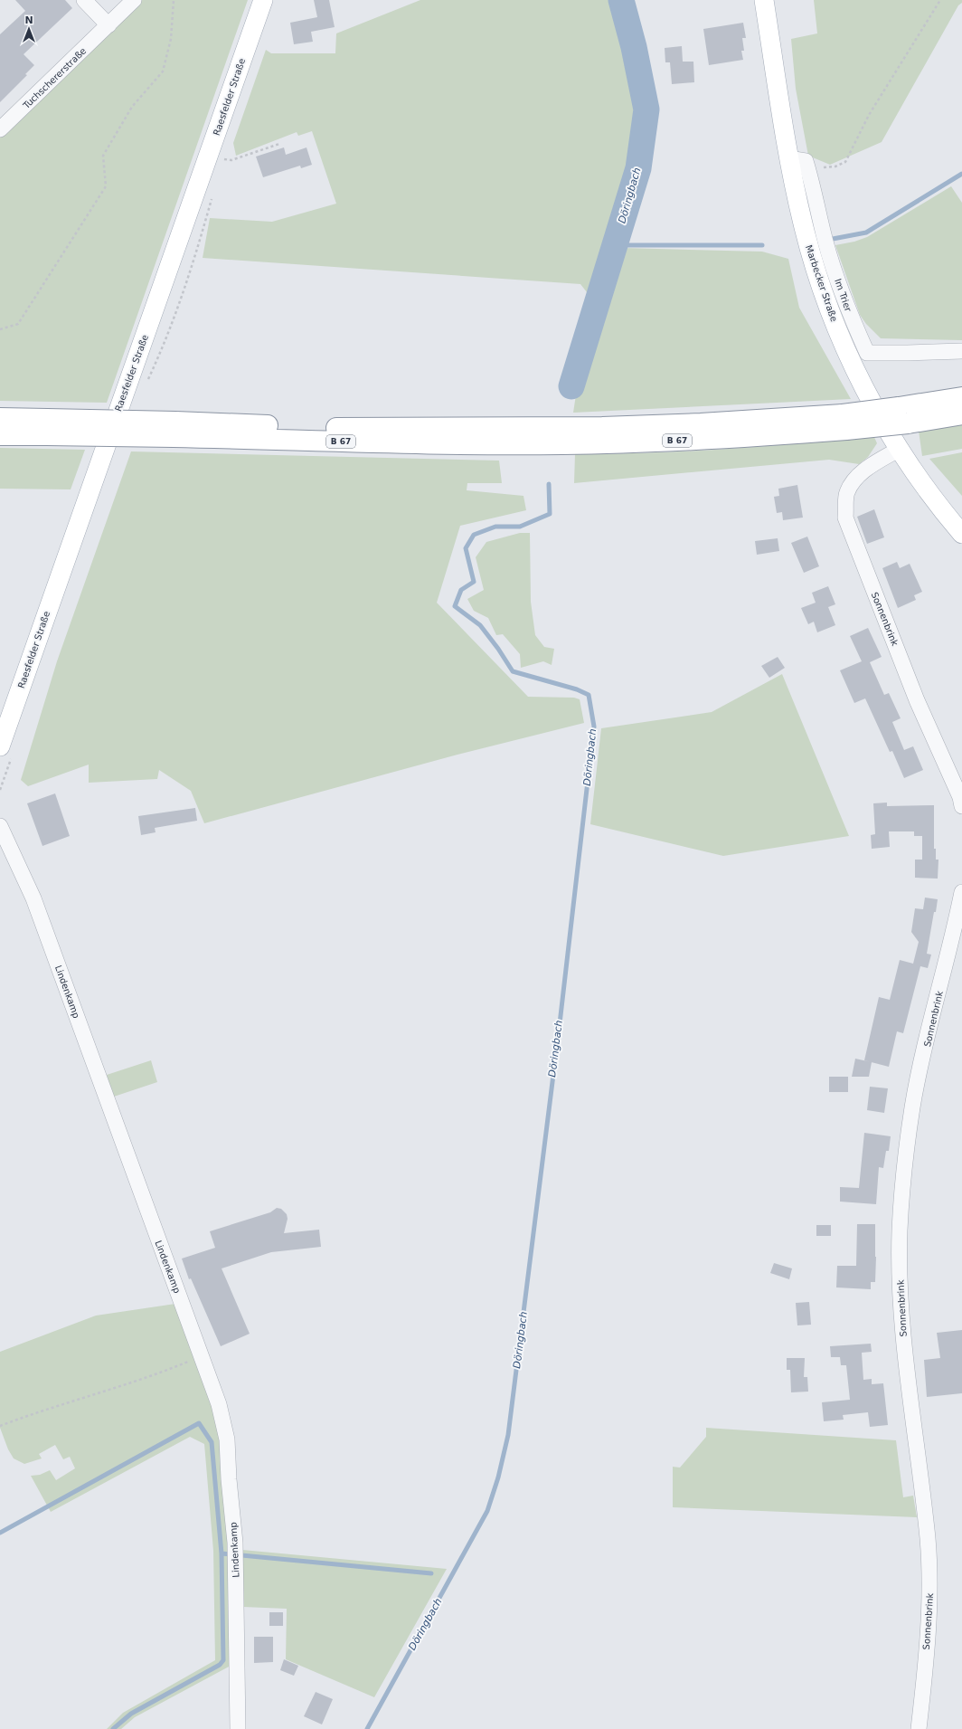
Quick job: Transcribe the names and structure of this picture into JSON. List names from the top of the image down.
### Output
{
  "streets": {
    "highway": ["B 67"],
    "main road": ["Raesfelder Straße", "Marbecker Straße"],
    "street": [
      "Tuchschererstraße",
      "Im Trier",
      "Sonnenbrink",
      "Lindenkamp"
    ]
  },
  "crossings": [
    ["Marbecker Straße", "Im Trier"],
    ["Marbecker Straße", "Sonnenbrink"]
  ],
  "water": ["Döringbach"],
  "north": "top"
}
